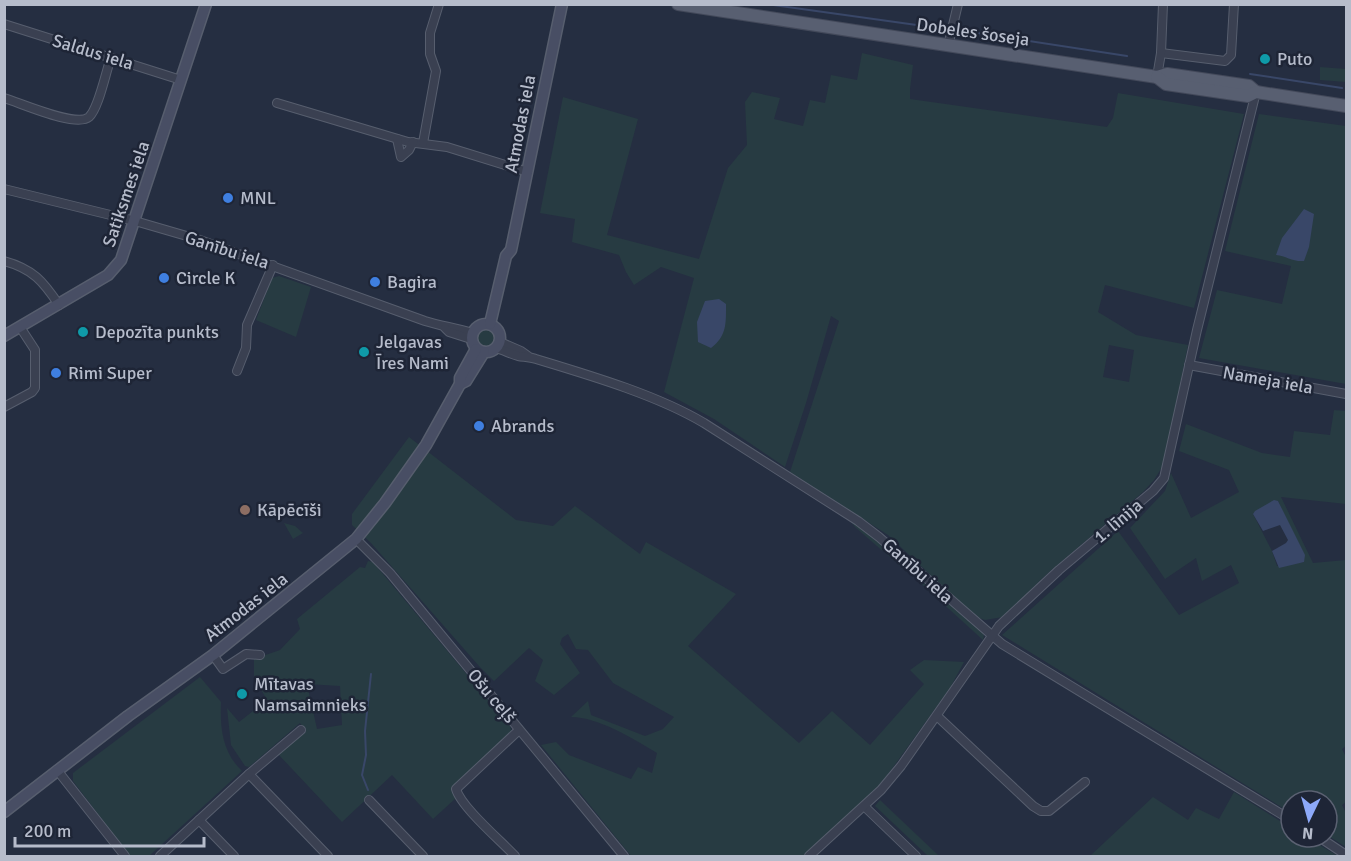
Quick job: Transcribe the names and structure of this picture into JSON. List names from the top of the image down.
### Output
{
  "streets": {
    "main road": ["Dobeles šoseja", "Atmodas iela", "Satiksmes iela"],
    "street": [
      "Saldus iela",
      "Ganību iela",
      "Nameja iela",
      "1. līnija",
      "Ošu ceļš"
    ]
  },
  "crossings": [
    ["Dobeles šoseja", "1. līnija"],
    ["Saldus iela", "Satiksmes iela"],
    ["Atmodas iela", "Ganību iela"],
    ["Atmodas iela", "Ošu ceļš"],
    ["Satiksmes iela", "Ganību iela"],
    ["Ganību iela", "1. līnija"],
    ["Nameja iela", "1. līnija"]
  ],
  "places": [
    "Puto",
    "MNL",
    "Circle K",
    "Bagira",
    "Depozīta punkts",
    "Jelgavas Īres Nami",
    "Rimi Super",
    "Abrands",
    "Kāpēcīši",
    "Mītavas Namsaimnieks"
  ],
  "scale_bar": "200 m",
  "north": "bottom"
}
